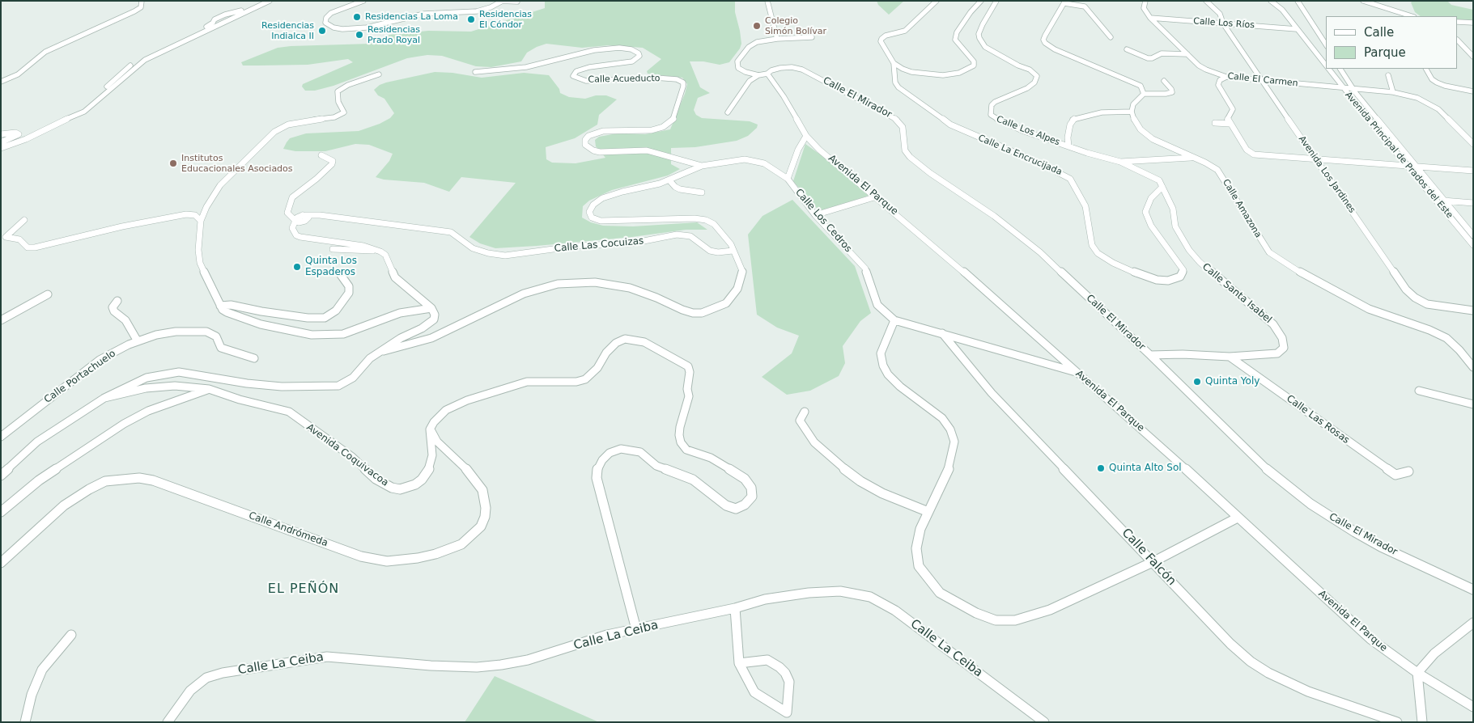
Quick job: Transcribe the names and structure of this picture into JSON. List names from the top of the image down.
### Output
{
  "streets": {
    "street": [
      "Calle Los Ríos",
      "Calle Acueducto",
      "Calle El Carmen",
      "Calle El Mirador",
      "Calle Los Alpes",
      "Calle La Encrucijada",
      "Avenida Principal de Prados del Este",
      "Avenida Los Jardines",
      "Avenida El Parque",
      "Calle Amazona",
      "Calle Los Cedros",
      "Calle Las Cocuizas",
      "Calle Santa Isabel",
      "Calle Portachuelo",
      "Calle Las Rosas",
      "Avenida Coquivacoa",
      "Calle Andrómeda",
      "Calle Falcón",
      "Calle La Ceiba"
    ]
  },
  "crossings": [
    ["Calle Los Ríos", "Calle El Carmen"],
    ["Calle Los Ríos", "Avenida Los Jardines"],
    ["Calle Acueducto", "Calle Los Cedros"],
    ["Calle El Carmen", "Avenida Principal de Prados del Este"],
    ["Calle El Carmen", "Avenida Los Jardines"],
    ["Calle El Mirador", "Avenida El Parque"],
    ["Calle El Mirador", "Calle Santa Isabel"],
    ["Calle Los Alpes", "Calle Santa Isabel"],
    ["Calle La Encrucijada", "Calle Santa Isabel"],
    ["Avenida El Parque", "Calle Los Cedros"],
    ["Calle Los Cedros", "Calle Las Cocuizas"],
    ["Calle Los Cedros", "Calle Falcón"],
    ["Calle Santa Isabel", "Calle Las Rosas"],
    ["Avenida Coquivacoa", "Calle Andrómeda"]
  ],
  "districts": ["EL PEÑÓN"],
  "places": [
    "Residencias La Loma",
    "Residencias El Cóndor",
    "Colegio Simón Bolívar",
    "Residencias Indialca II",
    "Residencias Prado Royal",
    "Institutos Educacionales Asociados",
    "Quinta Los Espaderos",
    "Quinta Yoly",
    "Quinta Alto Sol"
  ],
  "legend": ["Calle", "Parque"]
}
